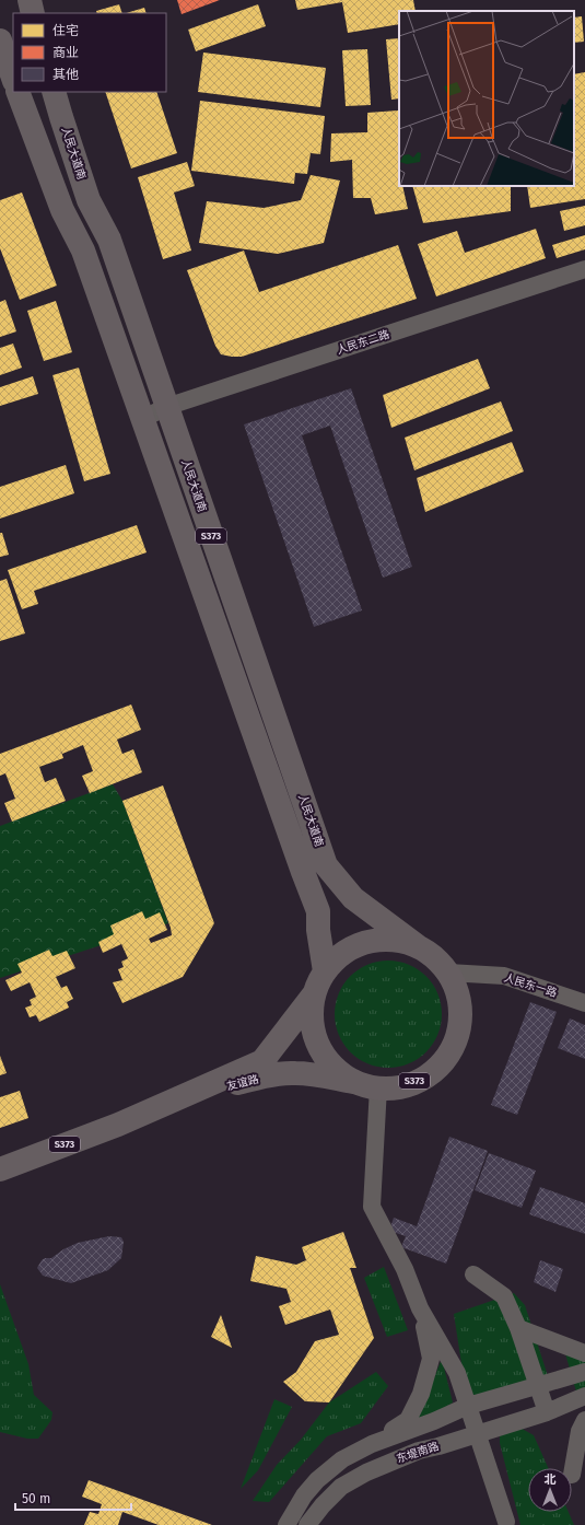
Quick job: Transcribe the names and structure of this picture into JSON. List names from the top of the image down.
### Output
{
  "streets": {
    "main road": ["人民大道南", "S373", "友谊路"],
    "street": ["人民东二路", "人民东一路", "东堤南路"]
  },
  "crossings": [
    ["人民大道南", "人民东二路"],
    ["人民大道南", "S373"],
    ["人民大道南", "人民东一路"],
    ["人民大道南", "友谊路"],
    ["人民东二路", "S373"],
    ["S373", "人民东一路"],
    ["S373", "友谊路"],
    ["人民东一路", "友谊路"]
  ],
  "legend": ["住宅", "商业", "其他"],
  "scale_bar": "50 m",
  "north": "top"
}
